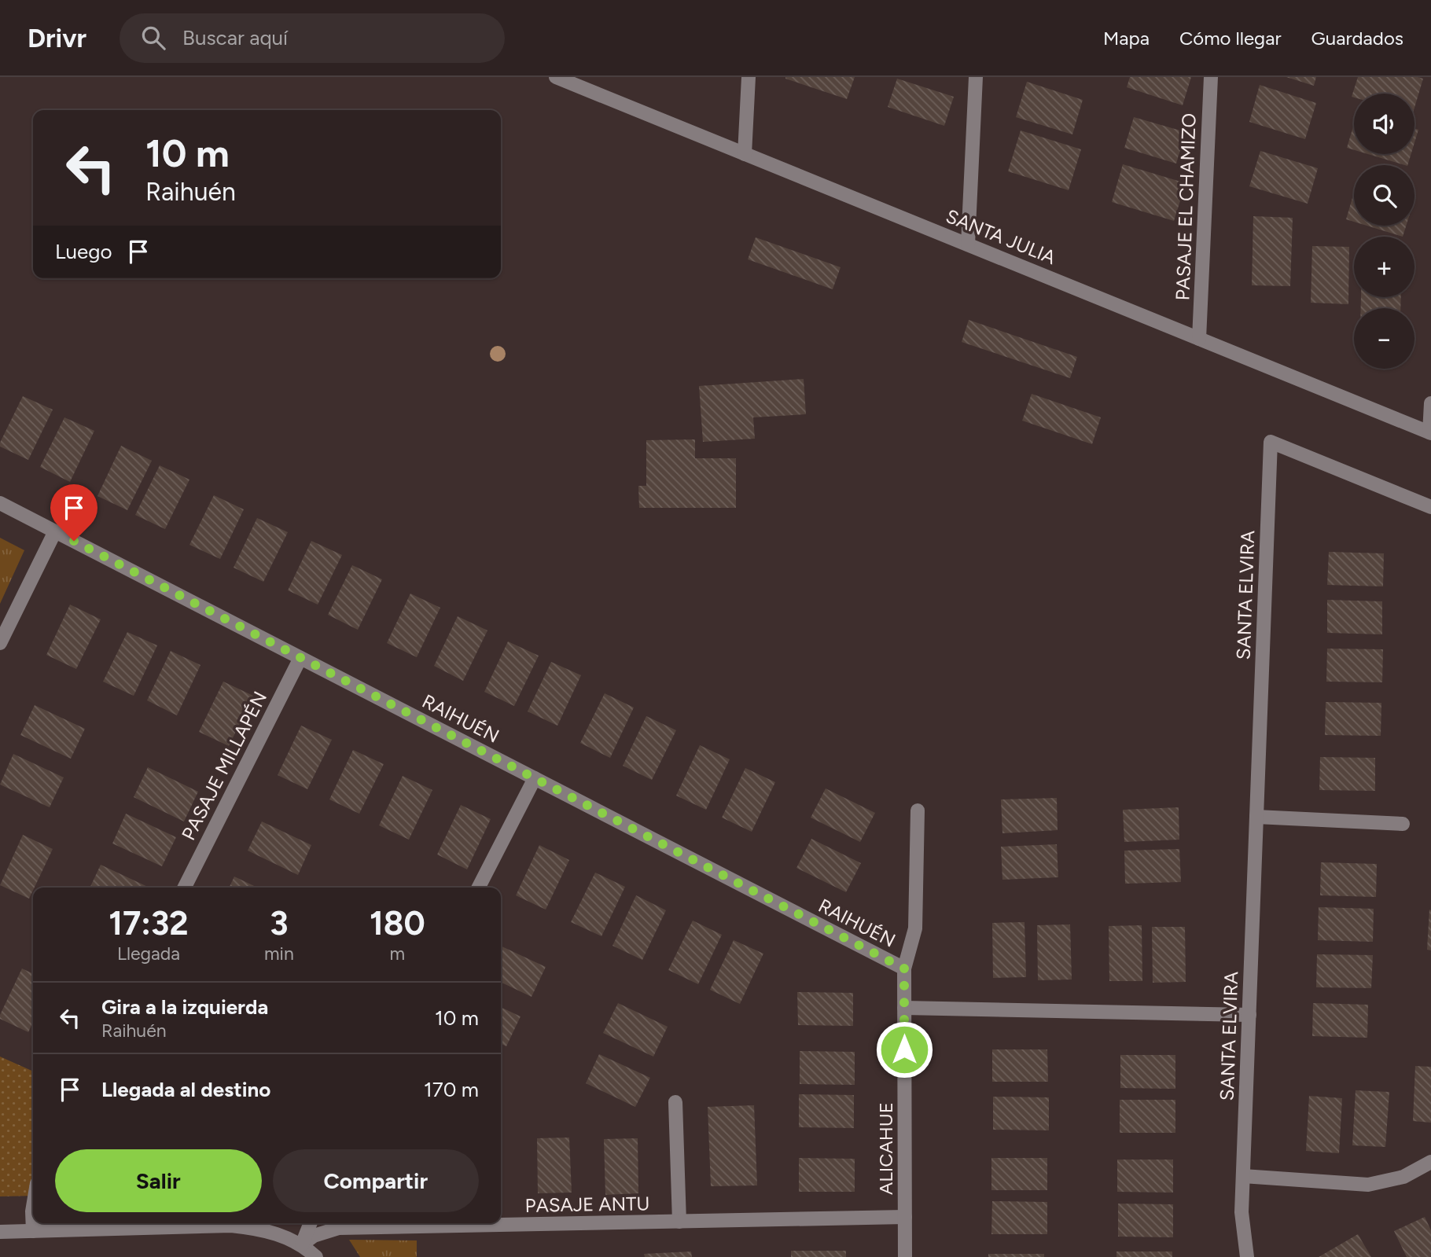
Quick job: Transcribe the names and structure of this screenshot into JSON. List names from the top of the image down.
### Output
{
  "streets": {
    "street": [
      "PASAJE EL CHAMIZO",
      "SANTA JULIA",
      "SANTA ELVIRA",
      "RAIHUÉN",
      "PASAJE MILLAPÉN",
      "ALICAHUE",
      "PASAJE ANTU"
    ]
  },
  "crossings": [
    ["PASAJE EL CHAMIZO", "SANTA JULIA"],
    ["RAIHUÉN", "PASAJE MILLAPÉN"],
    ["RAIHUÉN", "ALICAHUE"],
    ["ALICAHUE", "PASAJE ANTU"]
  ],
  "page": {
    "header": "Drivr",
    "search": "Buscar aquí",
    "nav": ["Mapa", "Cómo llegar", "Guardados"],
    "map_buttons": ["+", "−"],
    "turn": ["10 m", "Raihuén"],
    "then": "Luego",
    "eta": [
      "17:32",
      "Llegada",
      "3",
      "min",
      "180",
      "m"
    ],
    "list": [
      {
        "name": "Gira a la izquierda",
        "note": "Raihuén",
        "value": "10 m"
      },
      {
        "name": "Llegada al destino",
        "value": "170 m"
      }
    ],
    "buttons": ["Salir", "Compartir"]
  }
}
